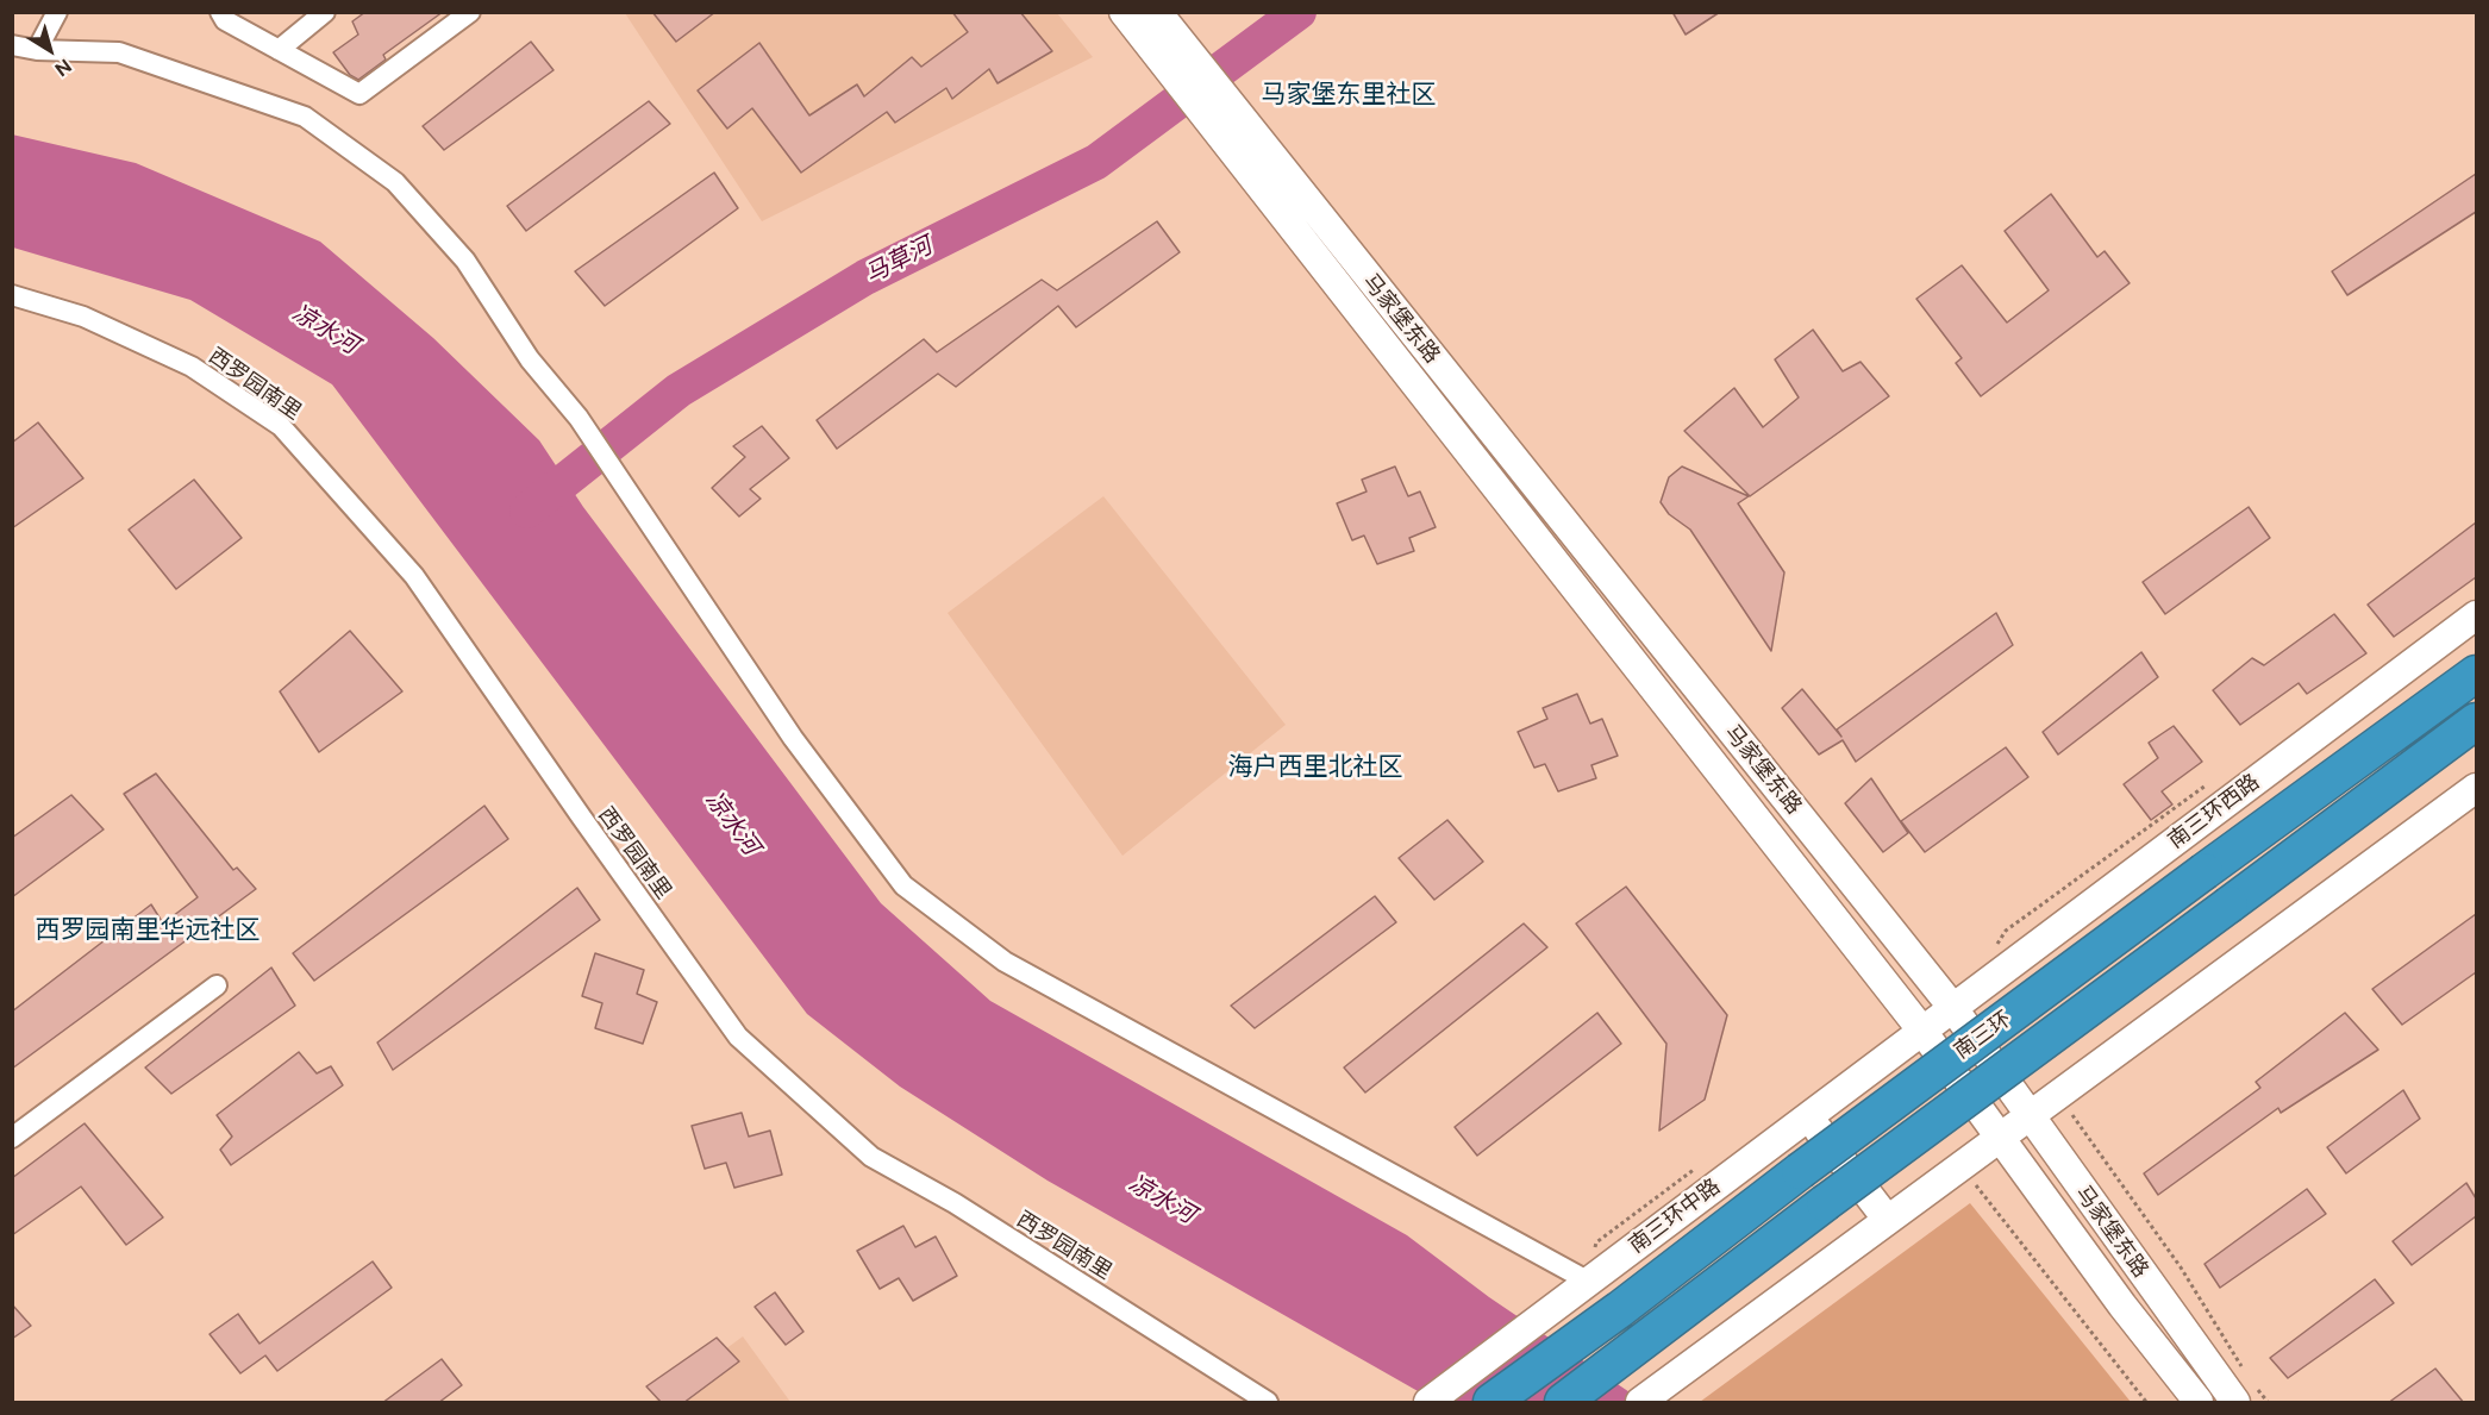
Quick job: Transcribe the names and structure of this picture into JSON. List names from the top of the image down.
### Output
{
  "streets": {
    "highway": ["南三环"],
    "main road": ["马家堡东路", "南三环西路", "南三环中路"],
    "street": ["西罗园南里"]
  },
  "crossings": [
    ["马家堡东路", "南三环西路"],
    ["马家堡东路", "南三环中路"],
    ["南三环西路", "南三环中路"]
  ],
  "districts": ["马家堡东里社区", "海户西里北社区", "西罗园南里华远社区"],
  "water": ["马草河", "凉水河"],
  "north": "bottom right"
}
